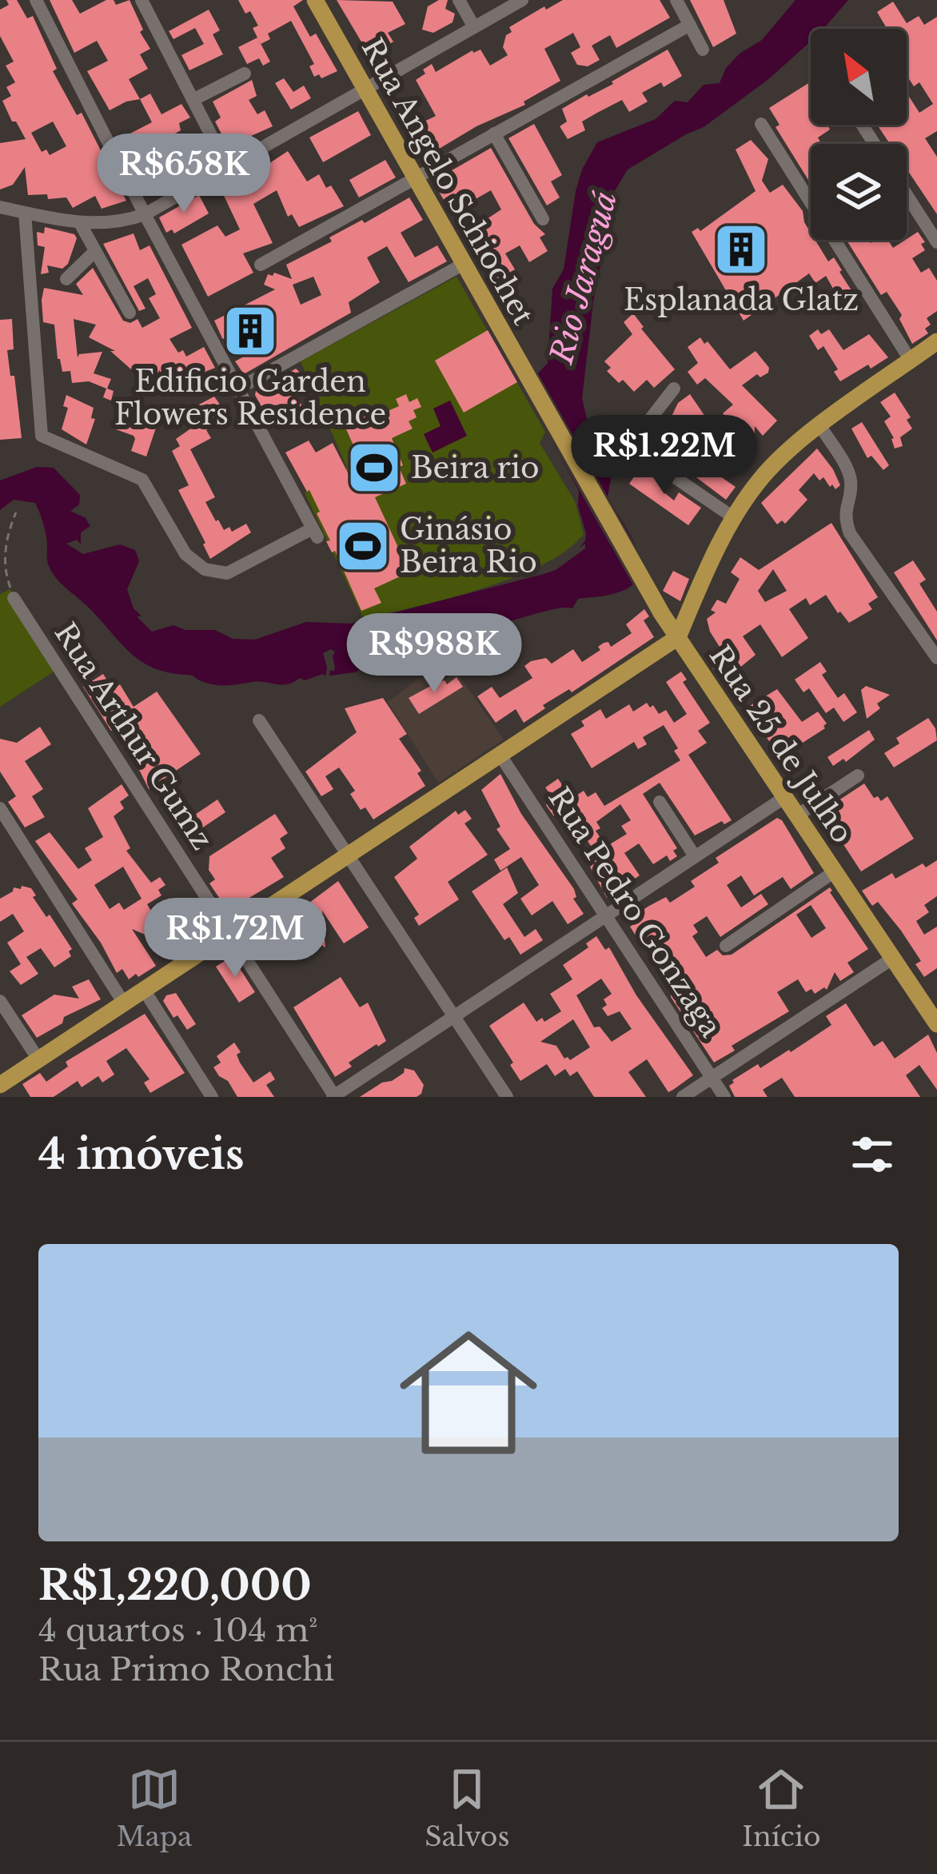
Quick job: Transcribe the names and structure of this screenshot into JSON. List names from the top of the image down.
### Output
{
  "streets": {
    "main road": ["Rua Angelo Schiochet", "Rua 25 de Julho"],
    "street": ["Rua Arthur Gumz", "Rua Pedro Gonzaga"]
  },
  "crossings": [
    ["Rua Angelo Schiochet", "Rua 25 de Julho"]
  ],
  "water": ["Rio Jaraguá"],
  "places": {
    "building": ["Esplanada Glatz", "Edificio Garden Flowers Residence"],
    "sports": ["Beira rio", "Ginásio Beira Rio"]
  },
  "north": "top left",
  "page": {
    "price": [
      "R$658K",
      "R$1.22M",
      "R$988K",
      "R$1.72M"
    ],
    "heading": "4 imóveis",
    "list": [
      {
        "name": "R$1,220,000",
        "note": "4 quartos · 104 m² · Rua Primo Ronchi"
      }
    ],
    "tabs": ["Mapa", "Salvos", "Início"]
  }
}
